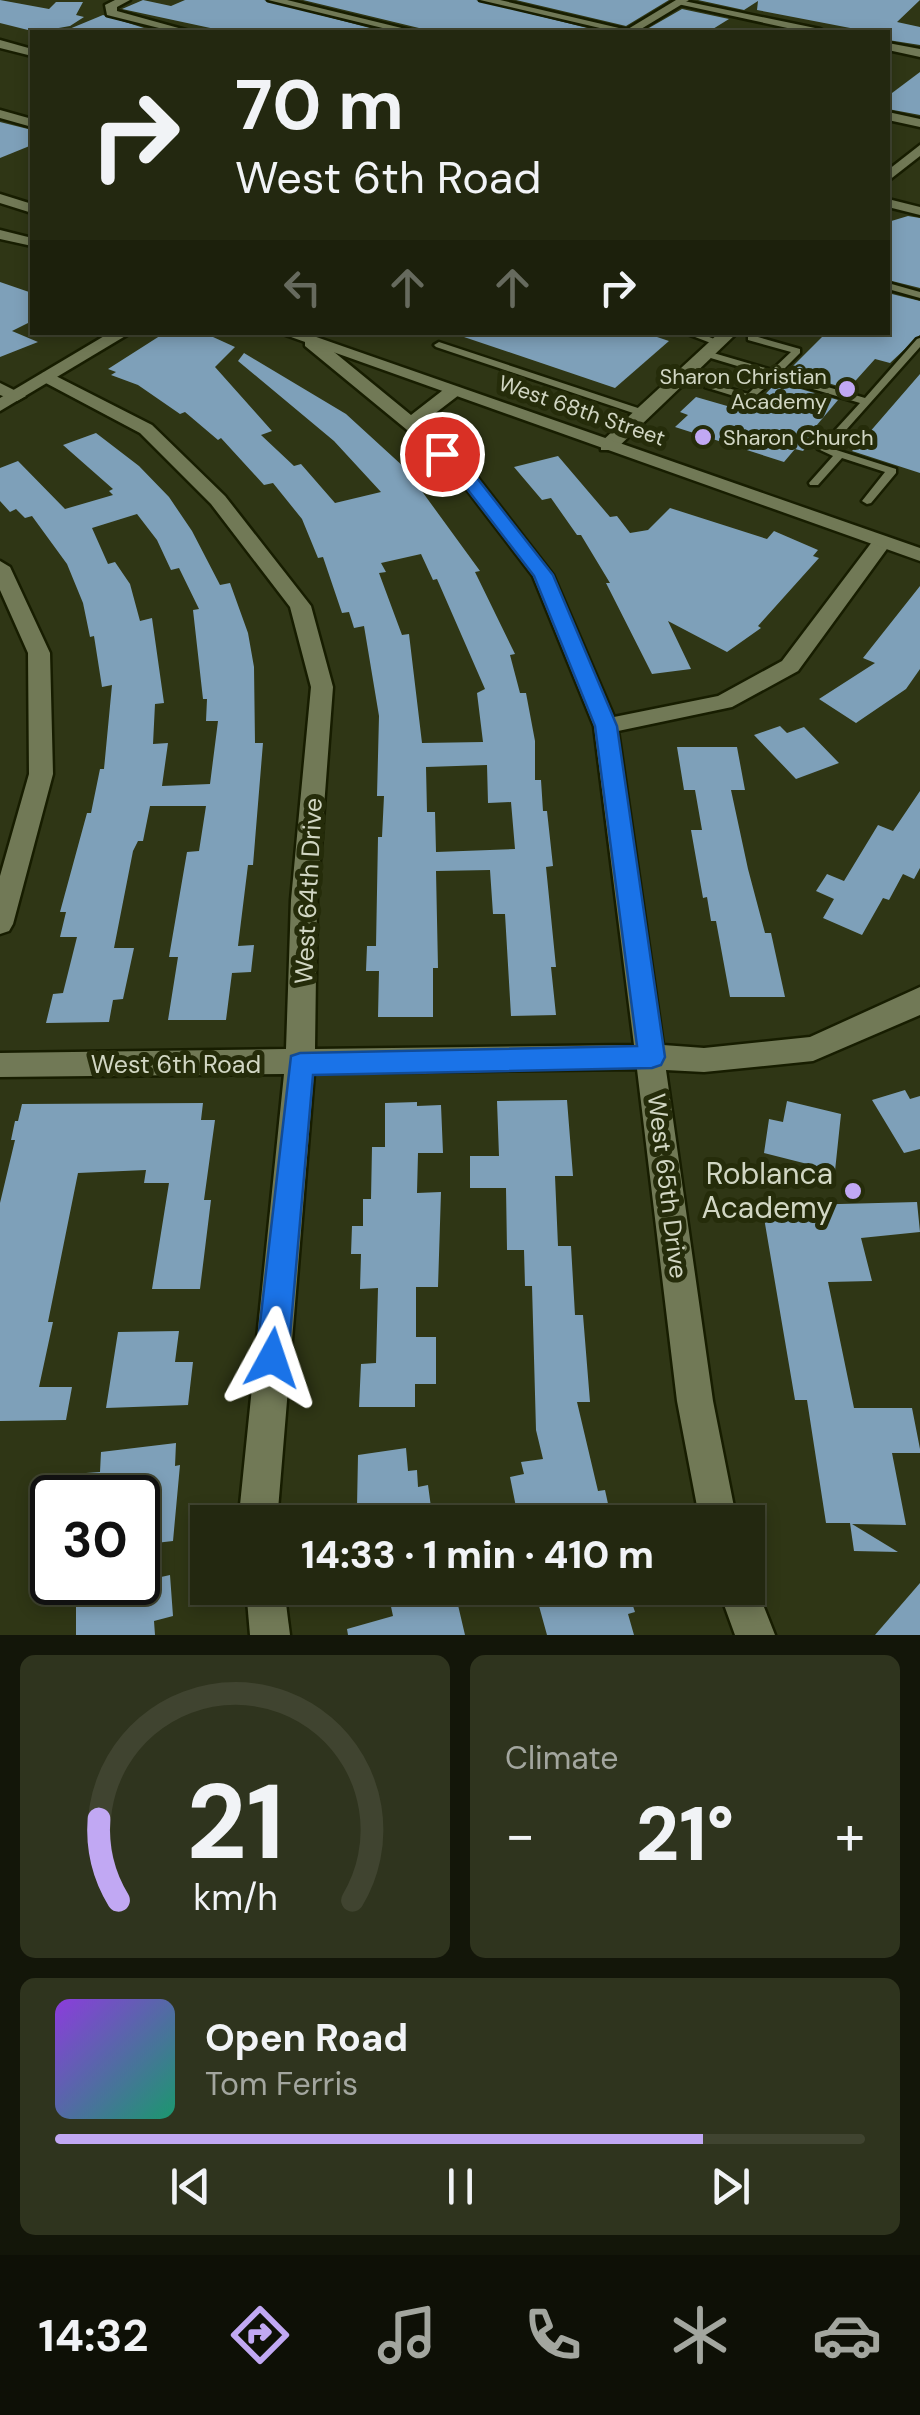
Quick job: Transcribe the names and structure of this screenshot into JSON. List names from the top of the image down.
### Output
{
  "streets": {
    "street": [
      "West 68th Street",
      "West 64th Drive",
      "West 6th Road",
      "West 65th Drive"
    ]
  },
  "crossings": [
    ["West 68th Street", "West 65th Drive"],
    ["West 64th Drive", "West 6th Road"],
    ["West 6th Road", "West 65th Drive"]
  ],
  "places": ["Sharon Christian Academy", "Sharon Church", "Roblanca Academy"],
  "page": {
    "turn": ["70 m", "West 6th Road"],
    "limit": "30",
    "trip": "14:33 · 1 min · 410 m",
    "tile": "Climate",
    "heat": ["−", "21°", "+"],
    "song": ["Open Road", "Tom Ferris"],
    "tabs": "14:32",
    "gauge": ["21", "km/h"]
  }
}
